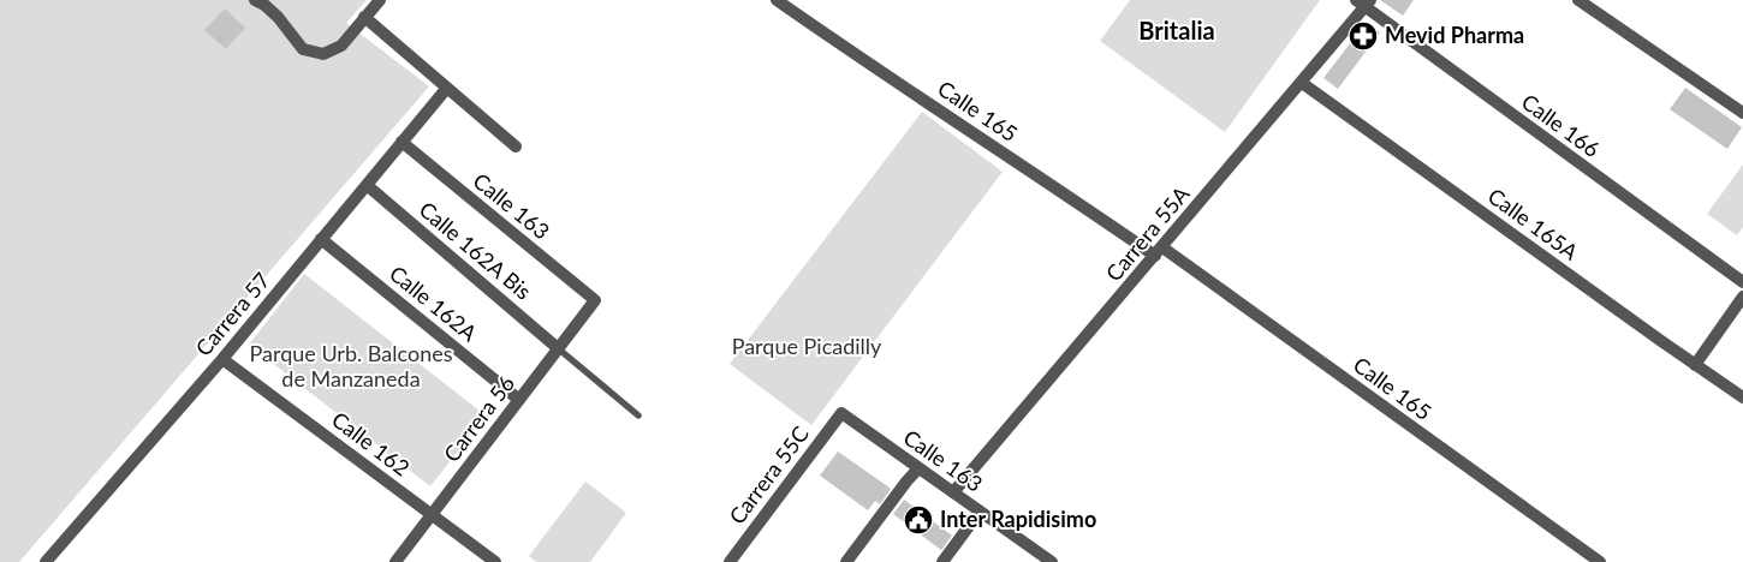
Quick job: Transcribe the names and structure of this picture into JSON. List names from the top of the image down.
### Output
{
  "streets": {
    "street": [
      "Calle 165",
      "Calle 166",
      "Calle 163",
      "Calle 165A",
      "Carrera 55A",
      "Calle 162A Bis",
      "Calle 162A",
      "Carrera 57",
      "Carrera 56",
      "Calle 162",
      "Carrera 55C"
    ]
  },
  "crossings": [
    ["Calle 165", "Carrera 55A"],
    ["Calle 166", "Carrera 55A"],
    ["Calle 163", "Carrera 55A"],
    ["Calle 163", "Carrera 57"],
    ["Calle 163", "Carrera 56"],
    ["Calle 163", "Carrera 55C"],
    ["Calle 165A", "Carrera 55A"],
    ["Calle 162A Bis", "Carrera 57"],
    ["Calle 162A Bis", "Carrera 56"],
    ["Calle 162A", "Carrera 57"],
    ["Calle 162A", "Carrera 56"],
    ["Carrera 57", "Calle 162"],
    ["Carrera 56", "Calle 162"]
  ],
  "districts": ["Britalia"],
  "parks": ["Parque Picadilly", "Parque Urb. Balcones de Manzaneda"],
  "places": {
    "pharmacy": ["Mevid Pharma"],
    "public building": ["Inter Rapidisimo"]
  }
}
